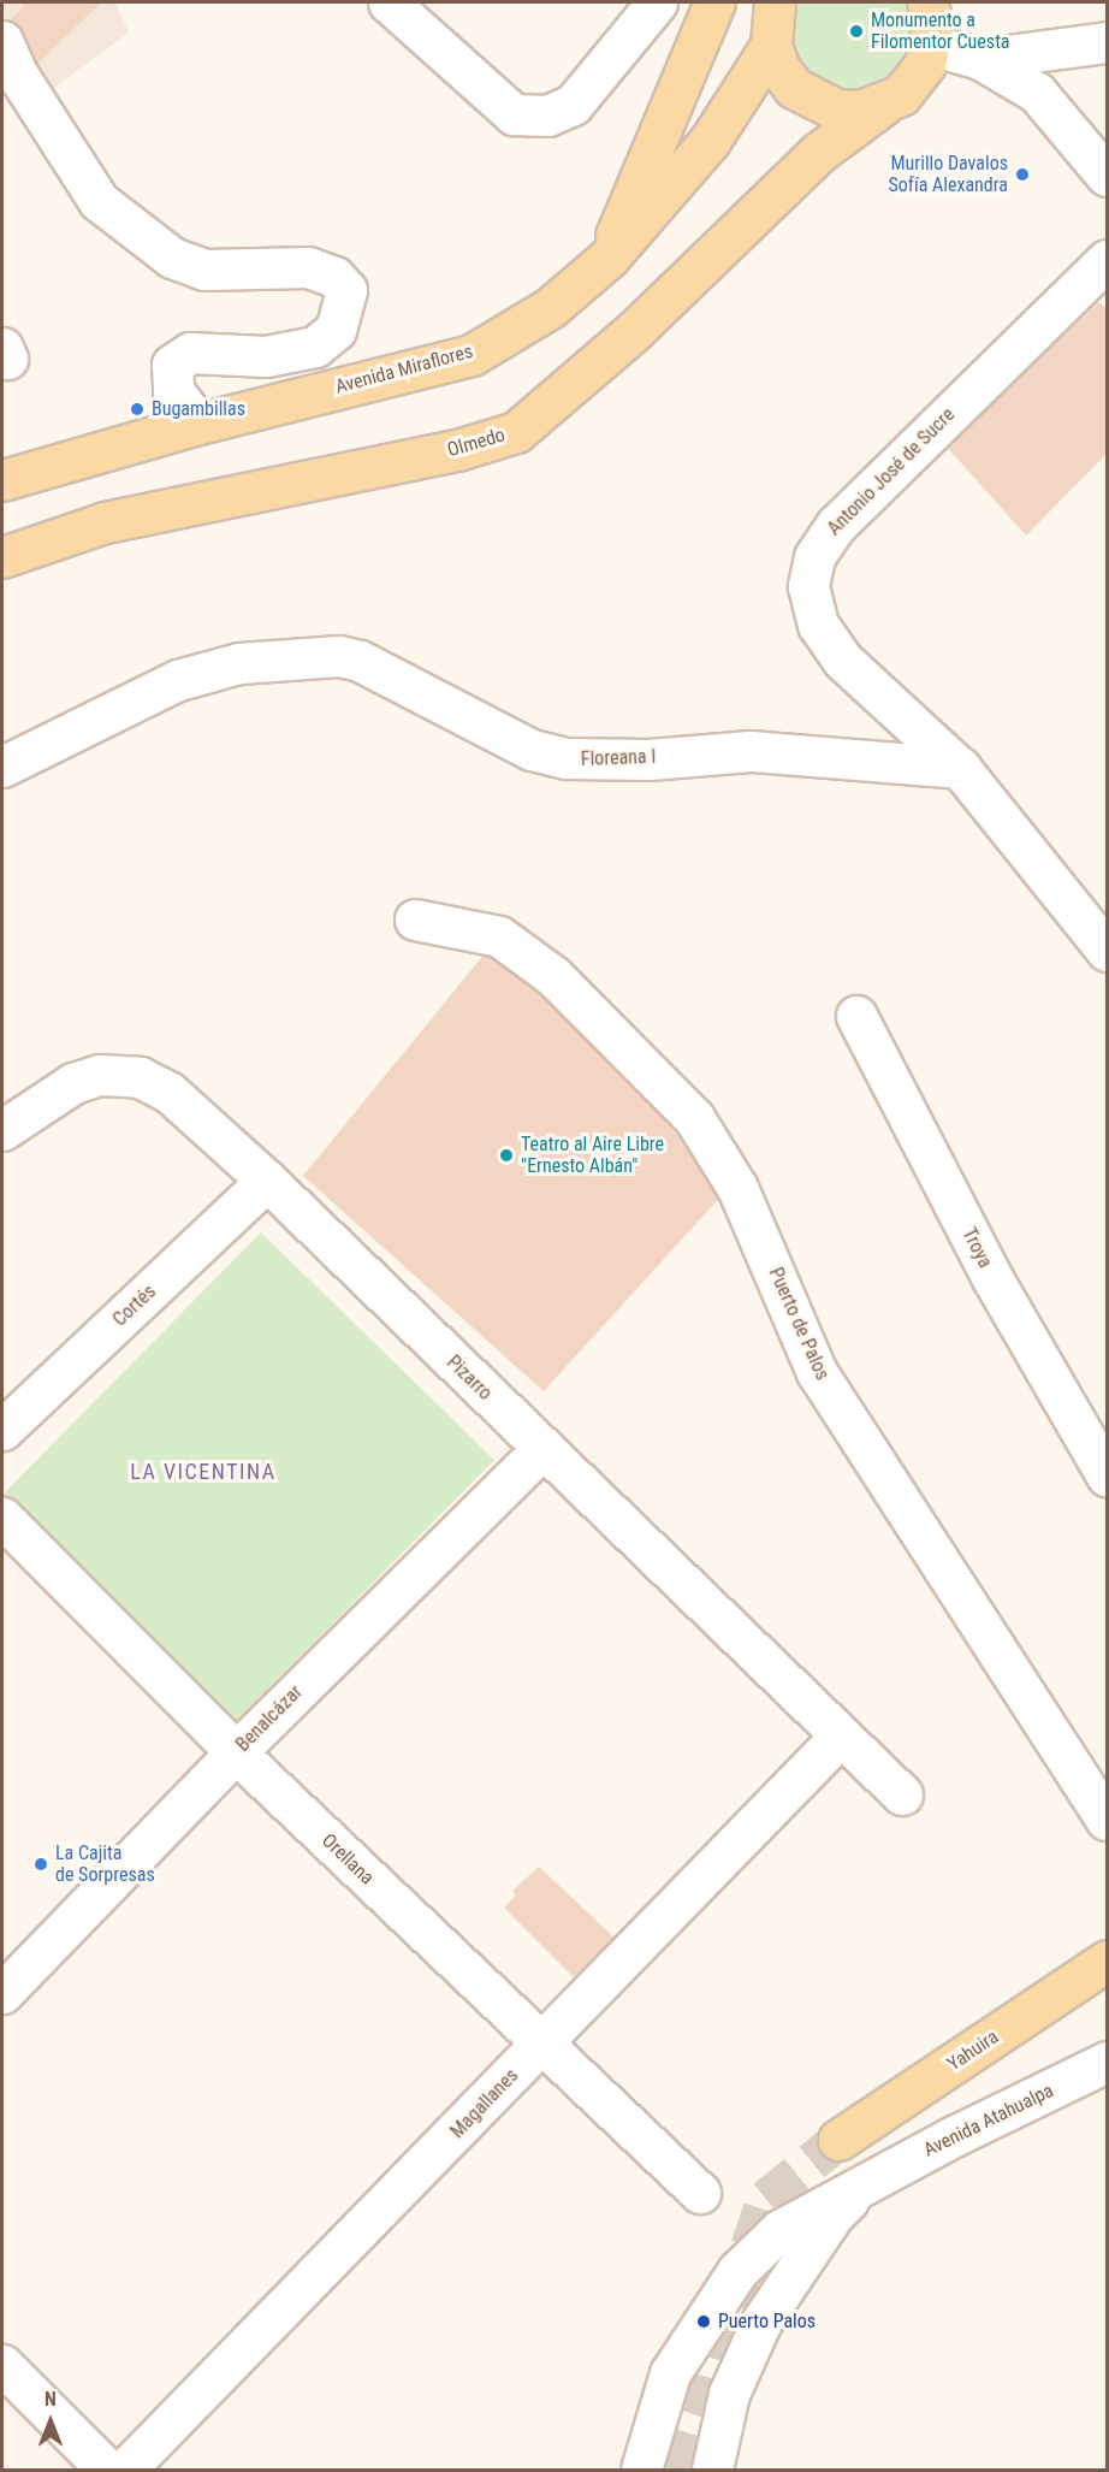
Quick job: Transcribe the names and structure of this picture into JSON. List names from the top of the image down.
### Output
{
  "streets": {
    "main road": ["Avenida Miraflores", "Olmedo", "Yahuira"],
    "street": [
      "Antonio José de Sucre",
      "Floreana I",
      "Troya",
      "Cortés",
      "Puerto de Palos",
      "Pizarro",
      "Benalcázar",
      "Orellana",
      "Magallanes",
      "Avenida Atahualpa"
    ]
  },
  "crossings": [
    ["Antonio José de Sucre", "Floreana I"],
    ["Cortés", "Pizarro"],
    ["Pizarro", "Benalcázar"],
    ["Pizarro", "Magallanes"],
    ["Benalcázar", "Orellana"],
    ["Orellana", "Magallanes"]
  ],
  "districts": ["LA VICENTINA"],
  "places": [
    "Monumento a Filomentor Cuesta",
    "Murillo Davalos Sofía Alexandra",
    "Bugambillas",
    "Teatro al Aire Libre \"Ernesto Albán\"",
    "La Cajita de Sorpresas",
    "Puerto Palos"
  ],
  "north": "top"
}
